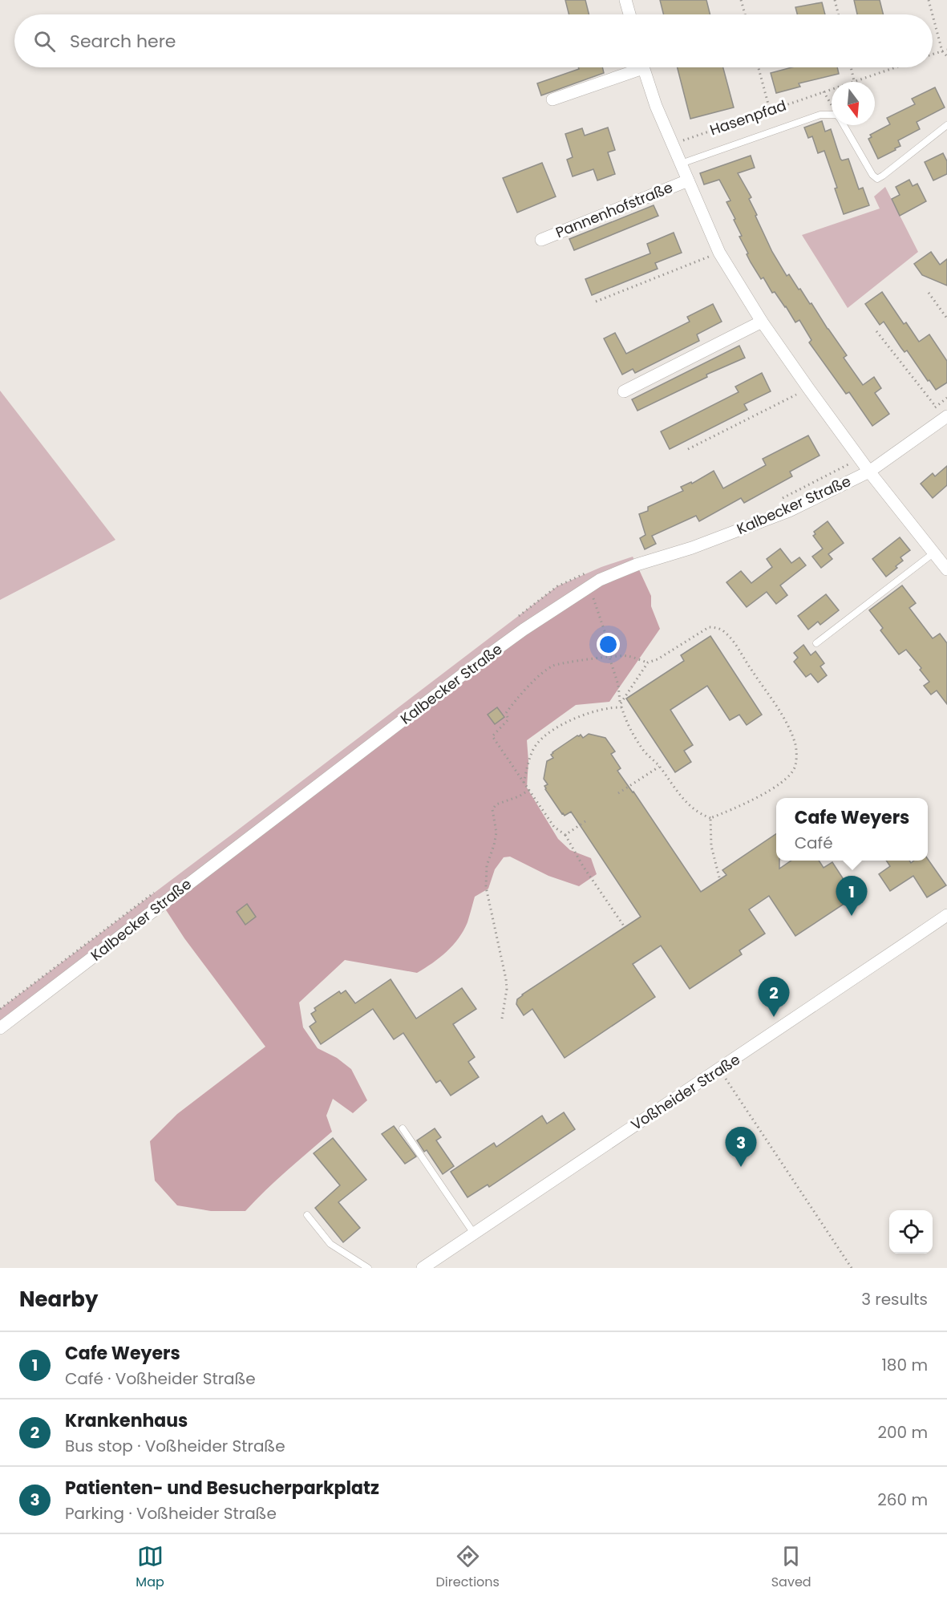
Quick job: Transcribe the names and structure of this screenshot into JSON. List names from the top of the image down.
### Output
{
  "streets": {
    "street": ["Pannenhofstraße", "Kalbecker Straße", "Voßheider Straße"],
    "path": ["Hasenpfad"]
  },
  "crossings": [
    ["Hasenpfad", "Pannenhofstraße"],
    ["Pannenhofstraße", "Kalbecker Straße"]
  ],
  "north": "bottom",
  "page": {
    "search": "Search here",
    "popup": ["Cafe Weyers", "Café"],
    "pins": ["1", "2", "3"],
    "heading": ["Nearby", "3 results"],
    "list": [
      {
        "mark": "1",
        "name": "Cafe Weyers",
        "note": "Café · Voßheider Straße",
        "value": "180 m"
      },
      {
        "mark": "2",
        "name": "Krankenhaus",
        "note": "Bus stop · Voßheider Straße",
        "value": "200 m"
      },
      {
        "mark": "3",
        "name": "Patienten- und Besucherparkplatz",
        "note": "Parking · Voßheider Straße",
        "value": "260 m"
      }
    ],
    "nav": ["Map", "Directions", "Saved"]
  }
}
